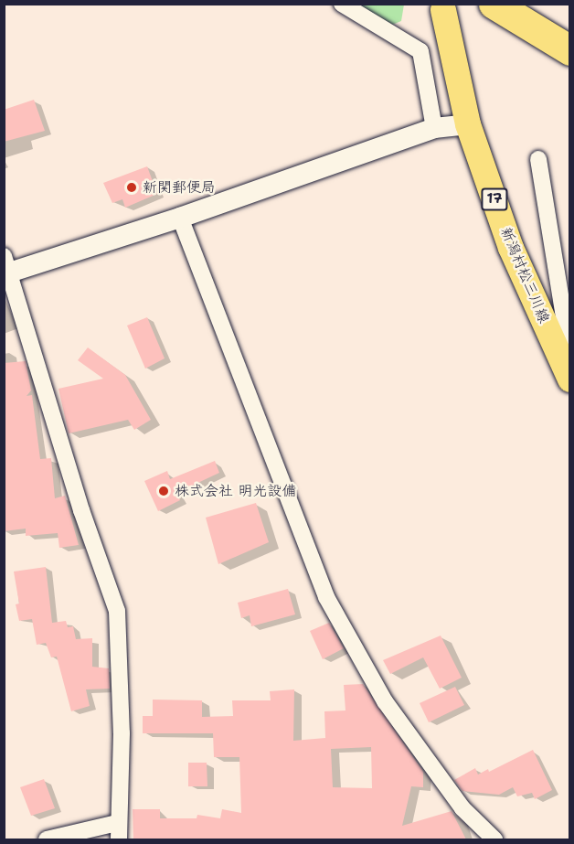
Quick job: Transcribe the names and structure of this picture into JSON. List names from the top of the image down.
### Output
{
  "streets": {
    "main road": ["17", "新潟村松三川線"]
  },
  "places": ["新関郵便局", "株式会社 明光設備"]
}
